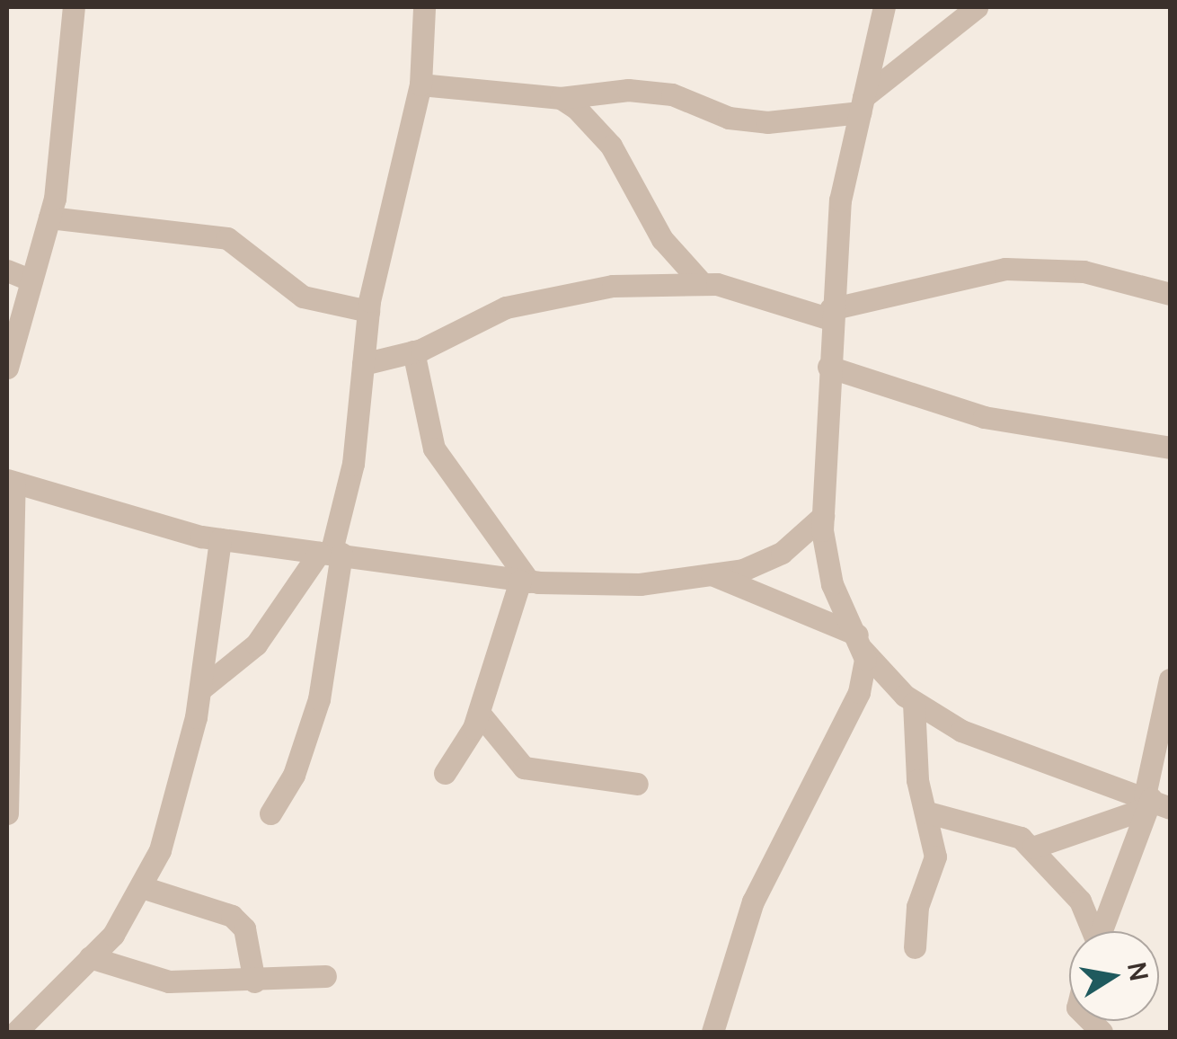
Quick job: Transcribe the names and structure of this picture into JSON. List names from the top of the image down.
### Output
{
  "north": "right"
}
